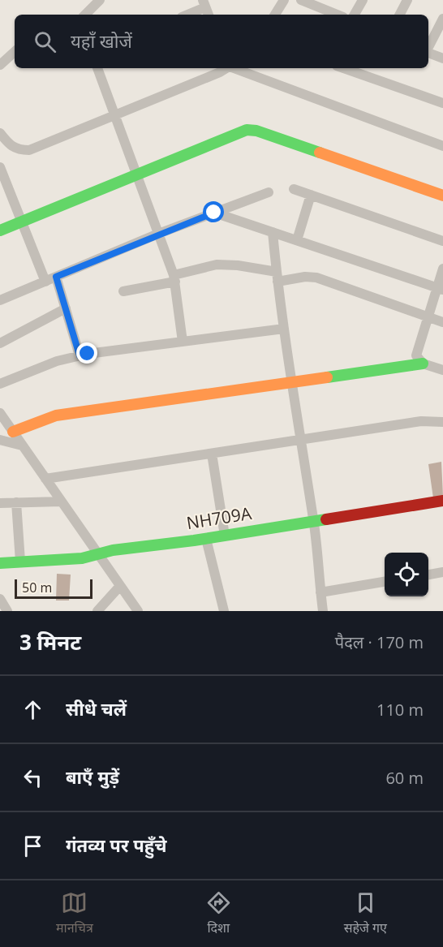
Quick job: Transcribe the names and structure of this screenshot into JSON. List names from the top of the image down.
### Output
{
  "streets": {
    "main road": ["NH709A"]
  },
  "scale_bar": "50 m",
  "page": {
    "search": "यहाँ खोजें",
    "scale": "50 m",
    "heading": ["3 मिनट", "पैदल · 170 m"],
    "list": [
      ["सीधे चलें", "110 m"],
      ["बाएँ मुड़ें", "60 m"],
      "गंतव्य पर पहुँचे"
    ],
    "nav": ["मानचित्र", "दिशा", "सहेजे गए"]
  }
}
